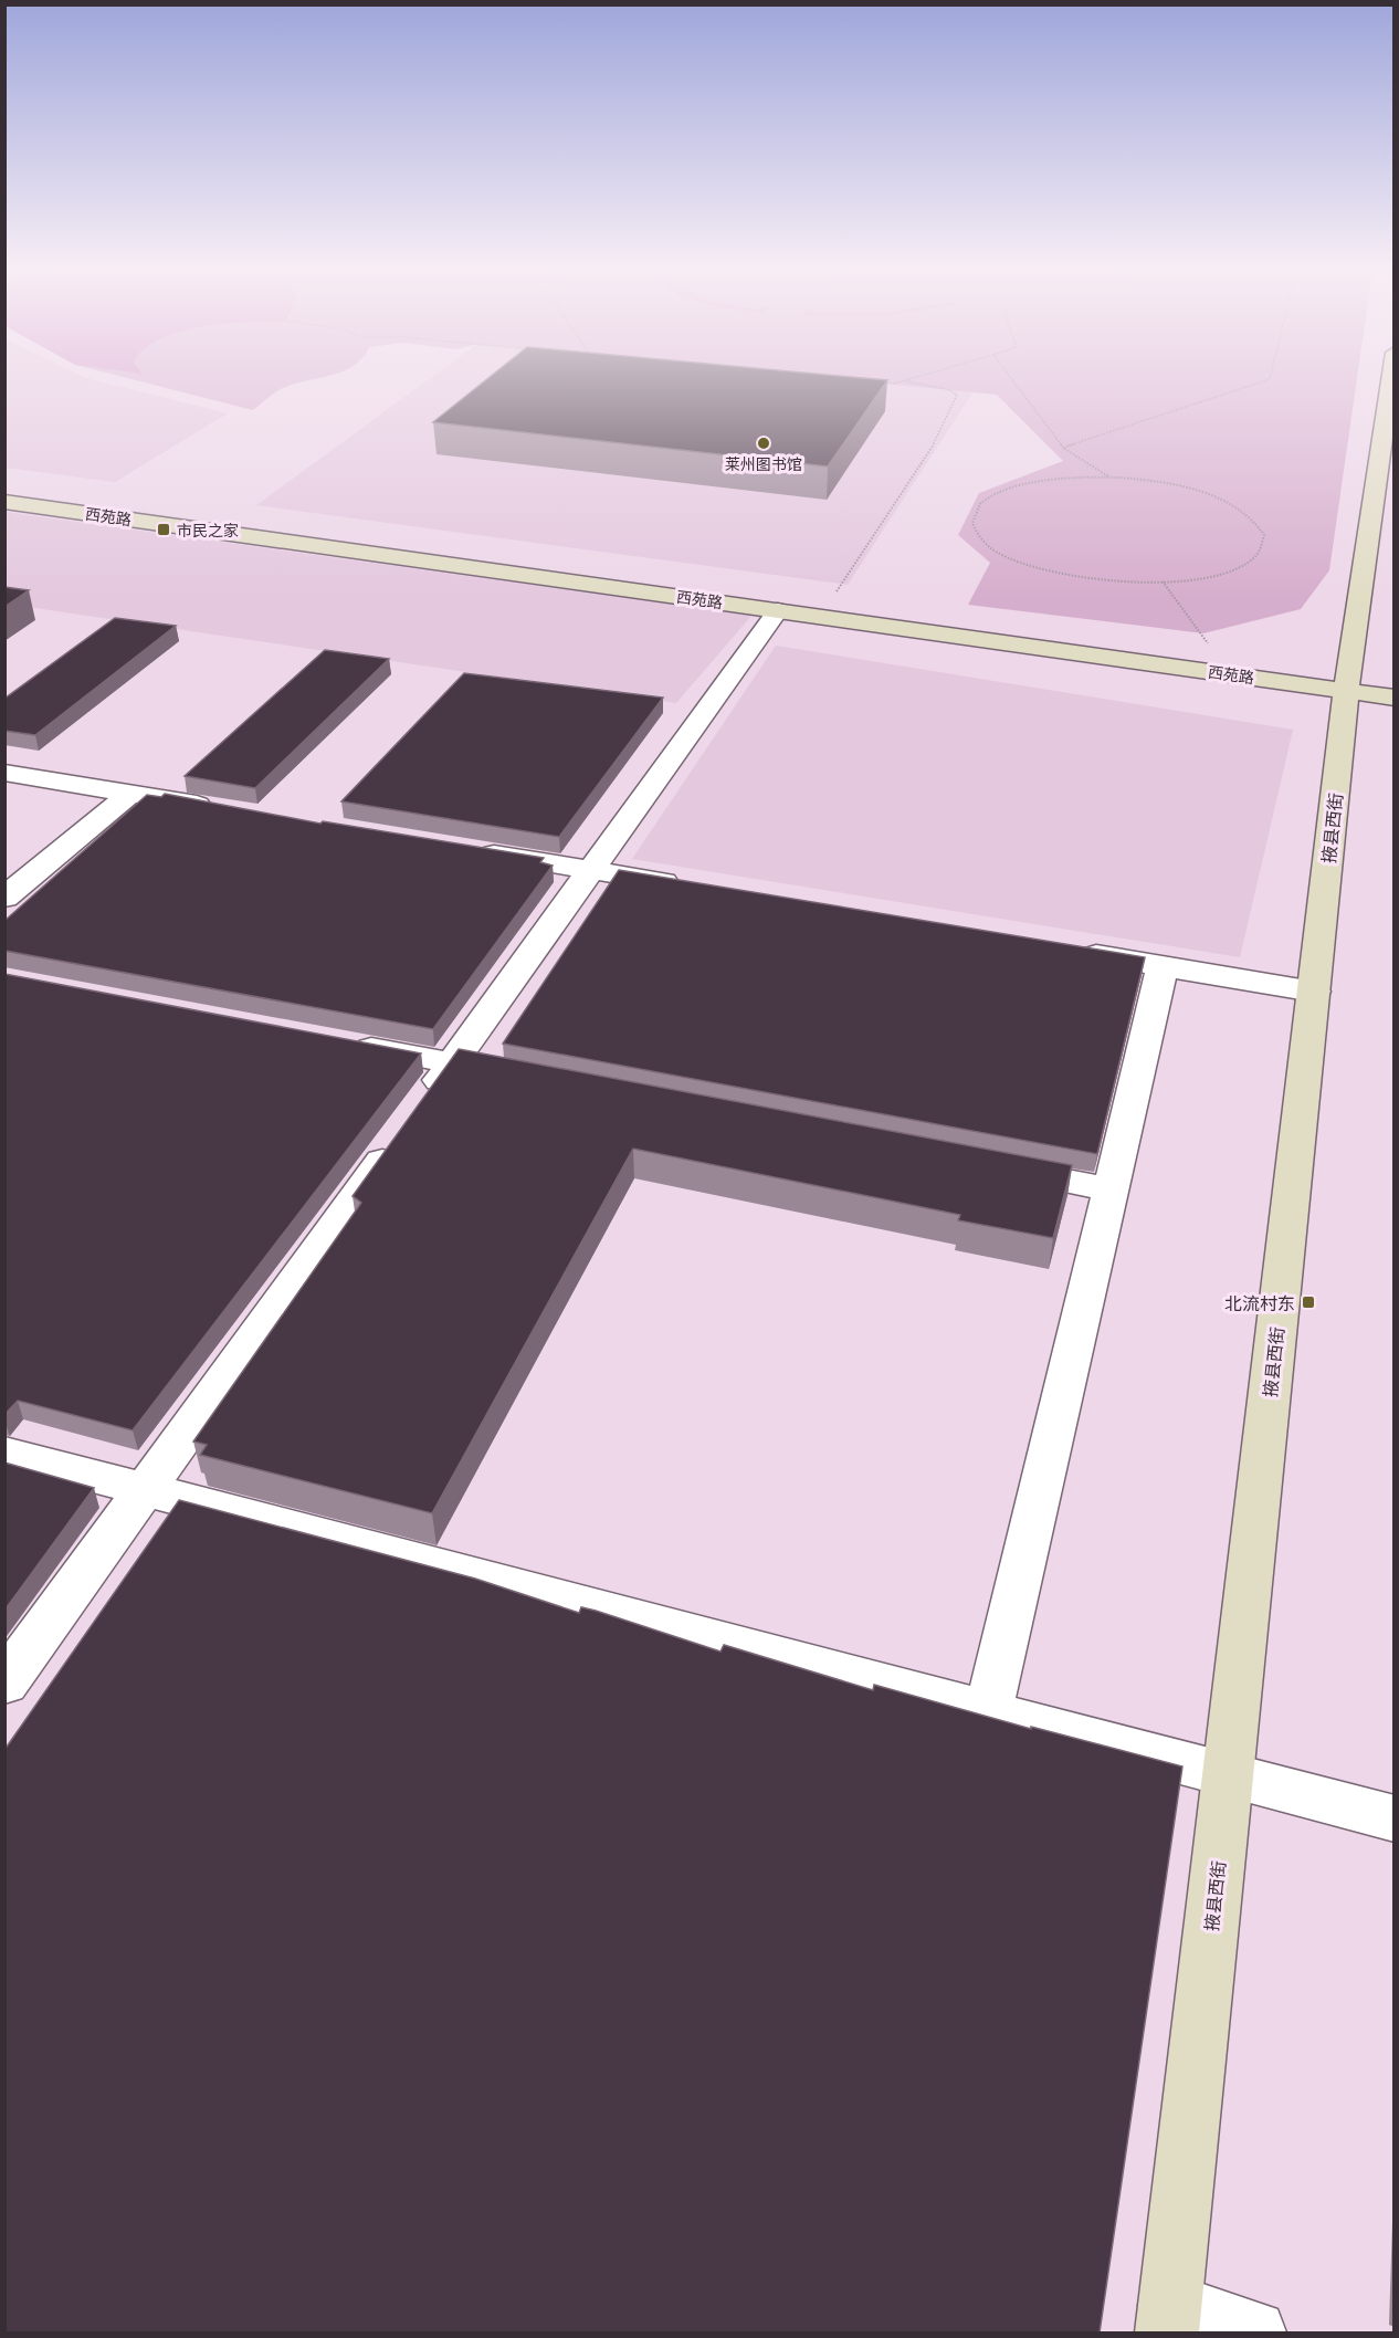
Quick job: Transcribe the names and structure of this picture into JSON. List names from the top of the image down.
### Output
{
  "streets": {
    "main road": ["西苑路", "掖县西街"]
  },
  "crossings": [
    ["西苑路", "掖县西街"]
  ],
  "places": {
    "other": ["莱州图书馆"],
    "transit": ["市民之家", "北流村东"]
  }
}
